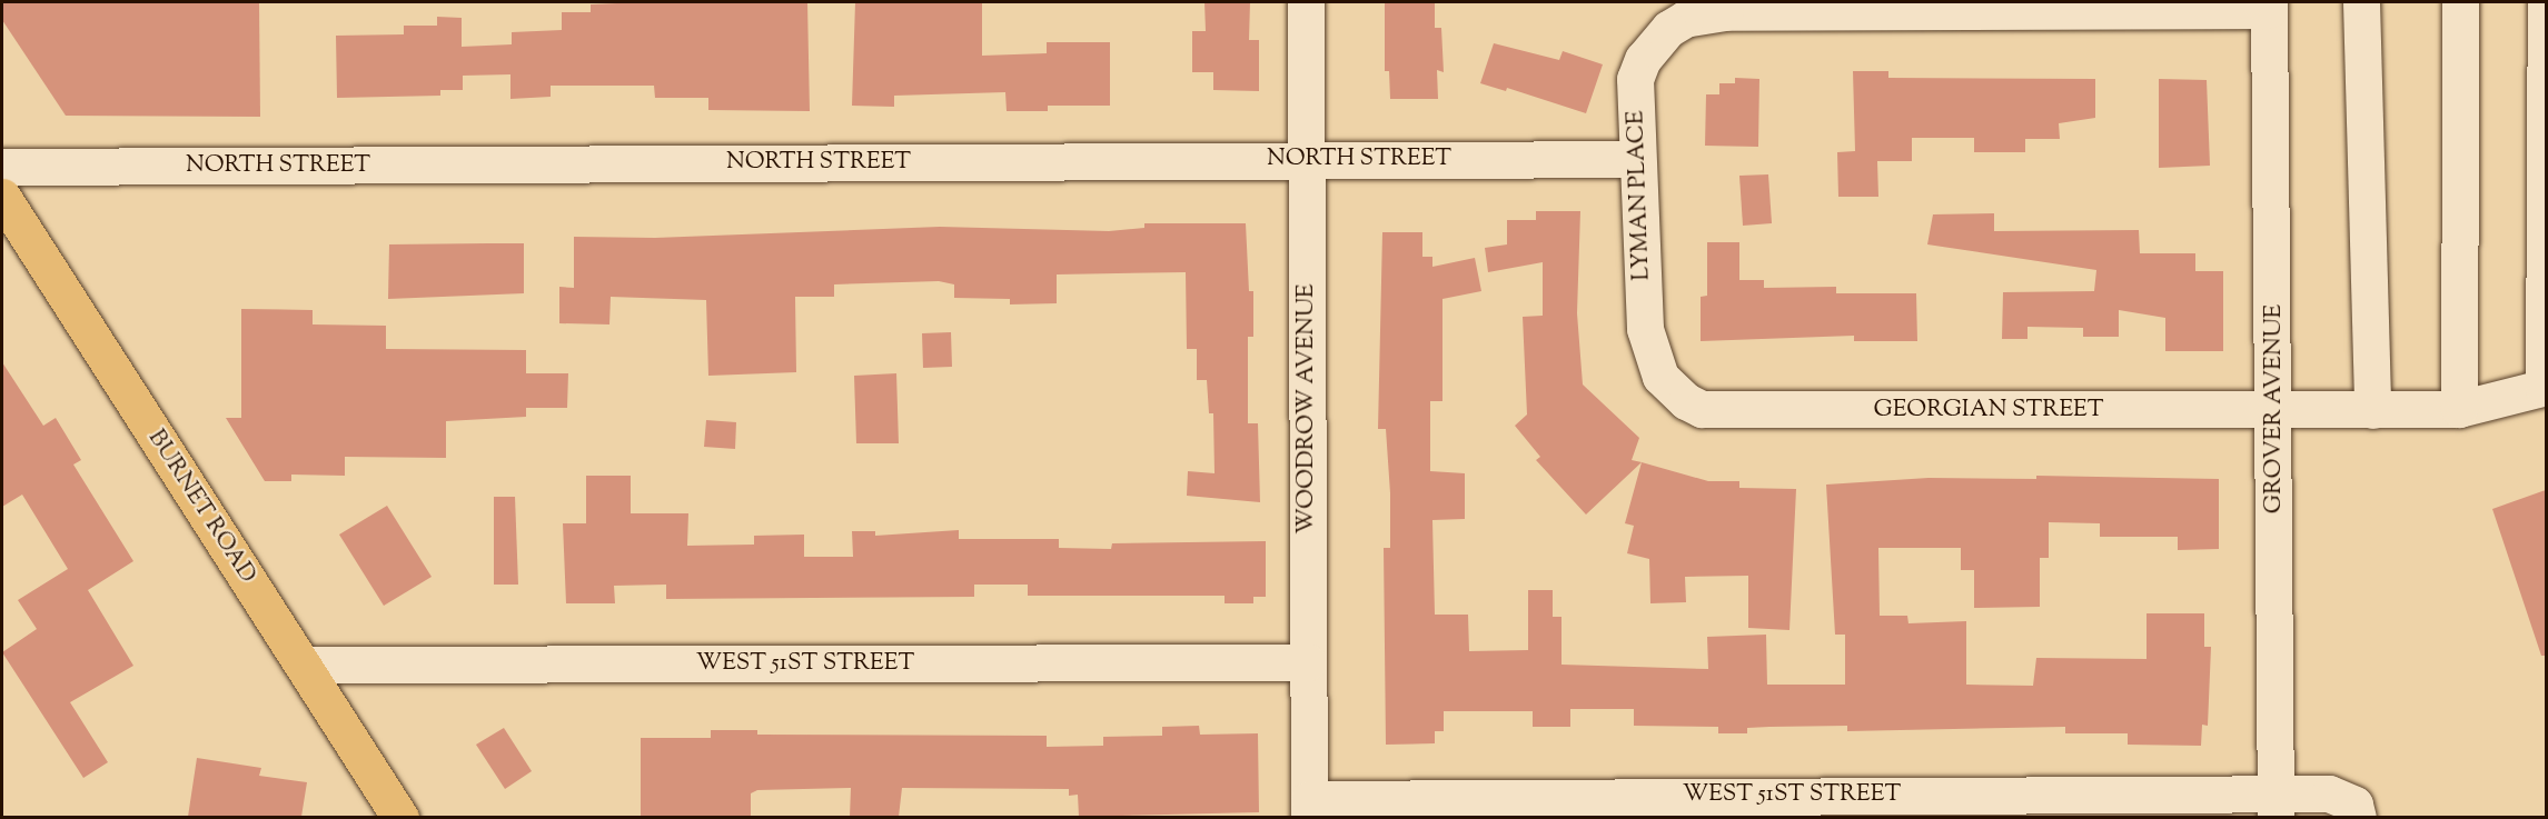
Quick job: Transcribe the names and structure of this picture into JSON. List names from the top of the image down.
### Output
{
  "streets": {
    "main road": ["BURNET ROAD"],
    "street": [
      "NORTH STREET",
      "LYMAN PLACE",
      "WOODROW AVENUE",
      "GROVER AVENUE",
      "GEORGIAN STREET",
      "WEST 51ST STREET"
    ]
  },
  "crossings": [
    ["NORTH STREET", "LYMAN PLACE"],
    ["NORTH STREET", "WOODROW AVENUE"],
    ["LYMAN PLACE", "GROVER AVENUE"],
    ["LYMAN PLACE", "GEORGIAN STREET"],
    ["WOODROW AVENUE", "WEST 51ST STREET"],
    ["GROVER AVENUE", "GEORGIAN STREET"],
    ["GROVER AVENUE", "WEST 51ST STREET"],
    ["BURNET ROAD", "WEST 51ST STREET"]
  ]
}
